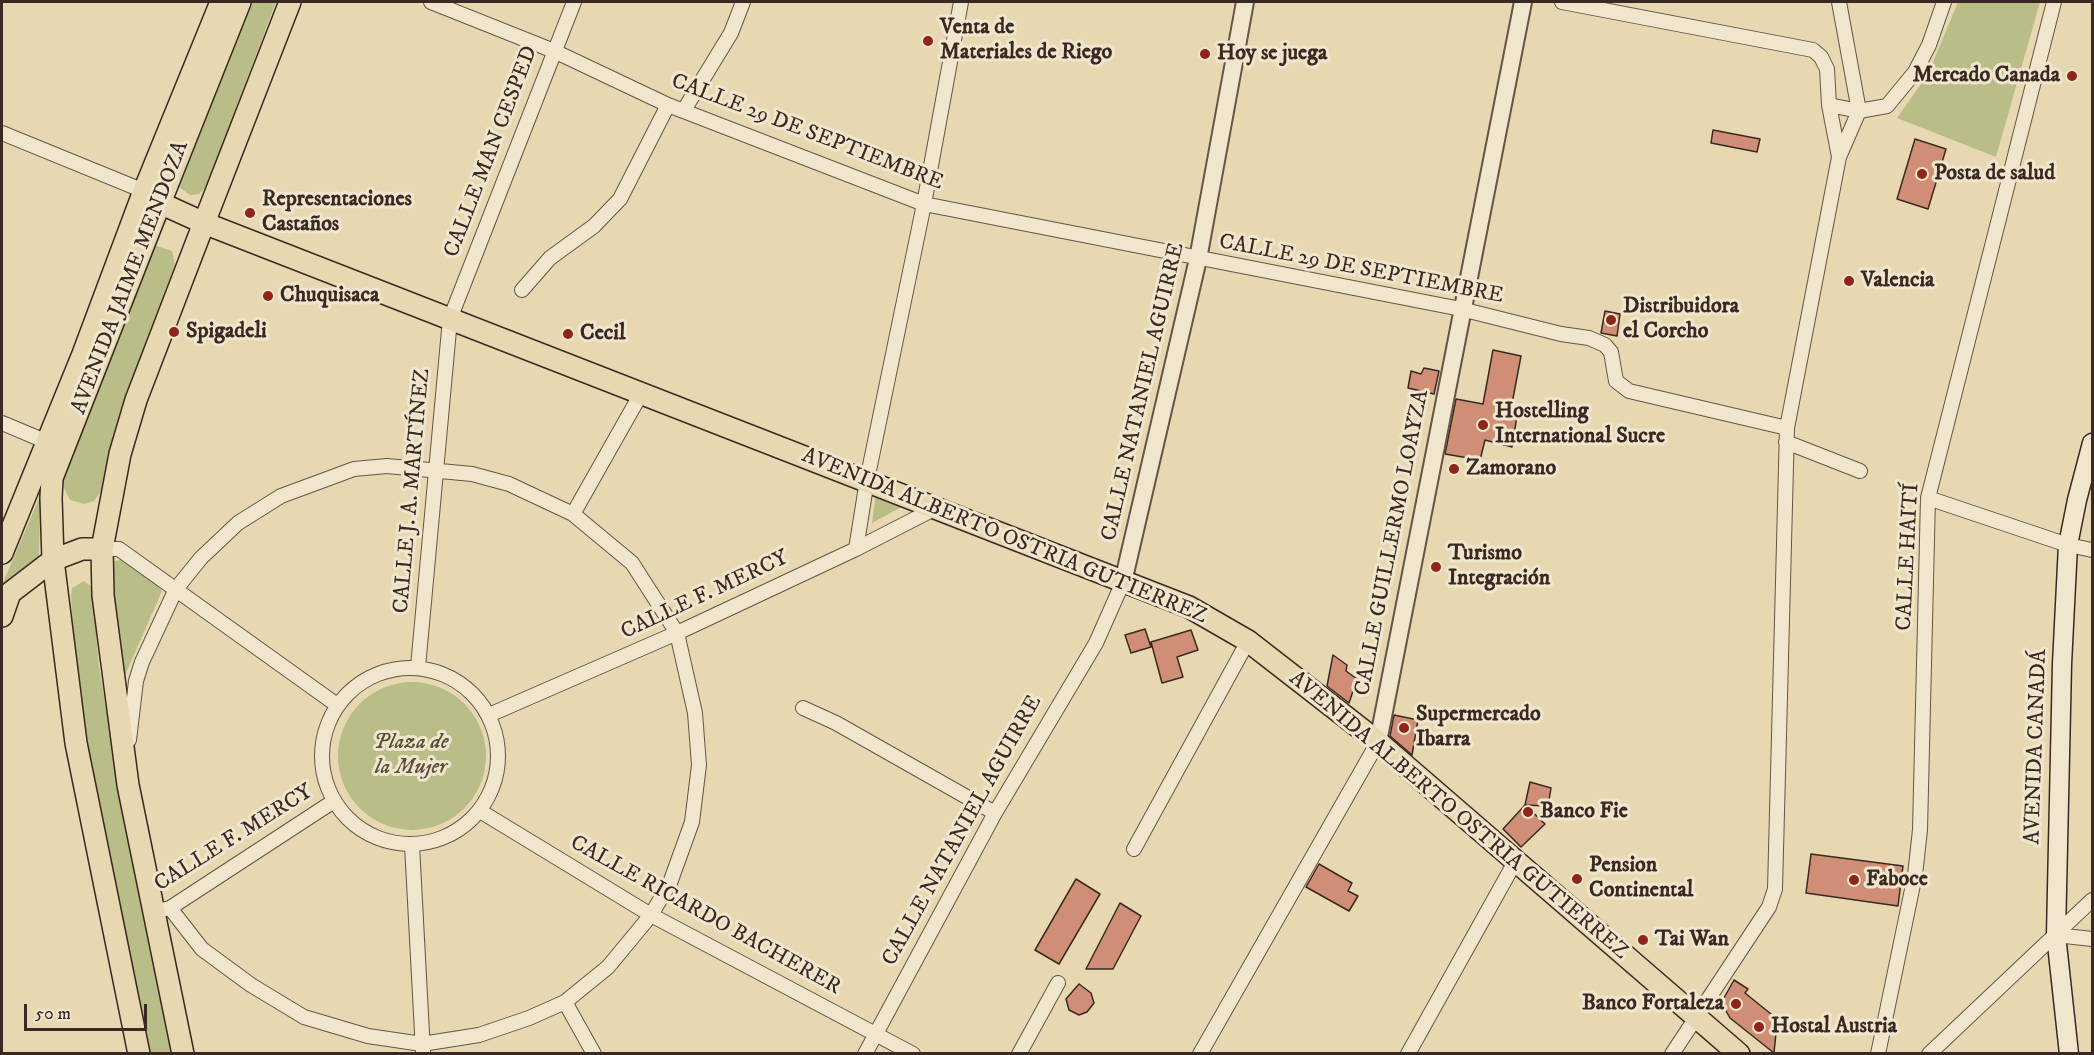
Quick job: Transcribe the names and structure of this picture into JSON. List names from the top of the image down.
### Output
{
  "streets": {
    "main road": ["AVENIDA JAIME MENDOZA", "AVENIDA ALBERTO OSTRIA GUTIERREZ", "AVENIDA CANADÁ"],
    "street": [
      "CALLE 29 DE SEPTIEMBRE",
      "CALLE MAN CESPED",
      "CALLE NATANIEL AGUIRRE",
      "CALLE J. A. MARTÍNEZ",
      "CALLE GUILLERMO LOAYZA",
      "CALLE HAITÍ",
      "CALLE F. MERCY",
      "CALLE RICARDO BACHERER"
    ]
  },
  "crossings": [
    ["CALLE 29 DE SEPTIEMBRE", "CALLE MAN CESPED"],
    ["CALLE 29 DE SEPTIEMBRE", "CALLE NATANIEL AGUIRRE"],
    ["CALLE 29 DE SEPTIEMBRE", "CALLE GUILLERMO LOAYZA"],
    ["CALLE MAN CESPED", "CALLE J. A. MARTÍNEZ"],
    ["CALLE MAN CESPED", "AVENIDA ALBERTO OSTRIA GUTIERREZ"],
    ["AVENIDA JAIME MENDOZA", "AVENIDA ALBERTO OSTRIA GUTIERREZ"],
    ["CALLE NATANIEL AGUIRRE", "AVENIDA ALBERTO OSTRIA GUTIERREZ"],
    ["CALLE NATANIEL AGUIRRE", "CALLE RICARDO BACHERER"],
    ["CALLE J. A. MARTÍNEZ", "AVENIDA ALBERTO OSTRIA GUTIERREZ"],
    ["CALLE J. A. MARTÍNEZ", "CALLE F. MERCY"],
    ["CALLE J. A. MARTÍNEZ", "CALLE RICARDO BACHERER"],
    ["AVENIDA ALBERTO OSTRIA GUTIERREZ", "CALLE GUILLERMO LOAYZA"],
    ["AVENIDA ALBERTO OSTRIA GUTIERREZ", "CALLE F. MERCY"],
    ["CALLE F. MERCY", "CALLE RICARDO BACHERER"]
  ],
  "parks": ["Plaza de la Mujer"],
  "places": [
    "Venta de Materiales de Riego",
    "Hoy se juega",
    "Mercado Canada",
    "Posta de salud",
    "Representaciones Castaños",
    "Valencia",
    "Chuquisaca",
    "Distribuidora el Corcho",
    "Spigadeli",
    "Cecil",
    "Hostelling International Sucre",
    "Zamorano",
    "Turismo Integración",
    "Supermercado Ibarra",
    "Banco Fie",
    "Pension Continental",
    "Faboce",
    "Tai Wan",
    "Banco Fortaleza",
    "Hostal Austria"
  ],
  "scale_bar": "50 m"
}
